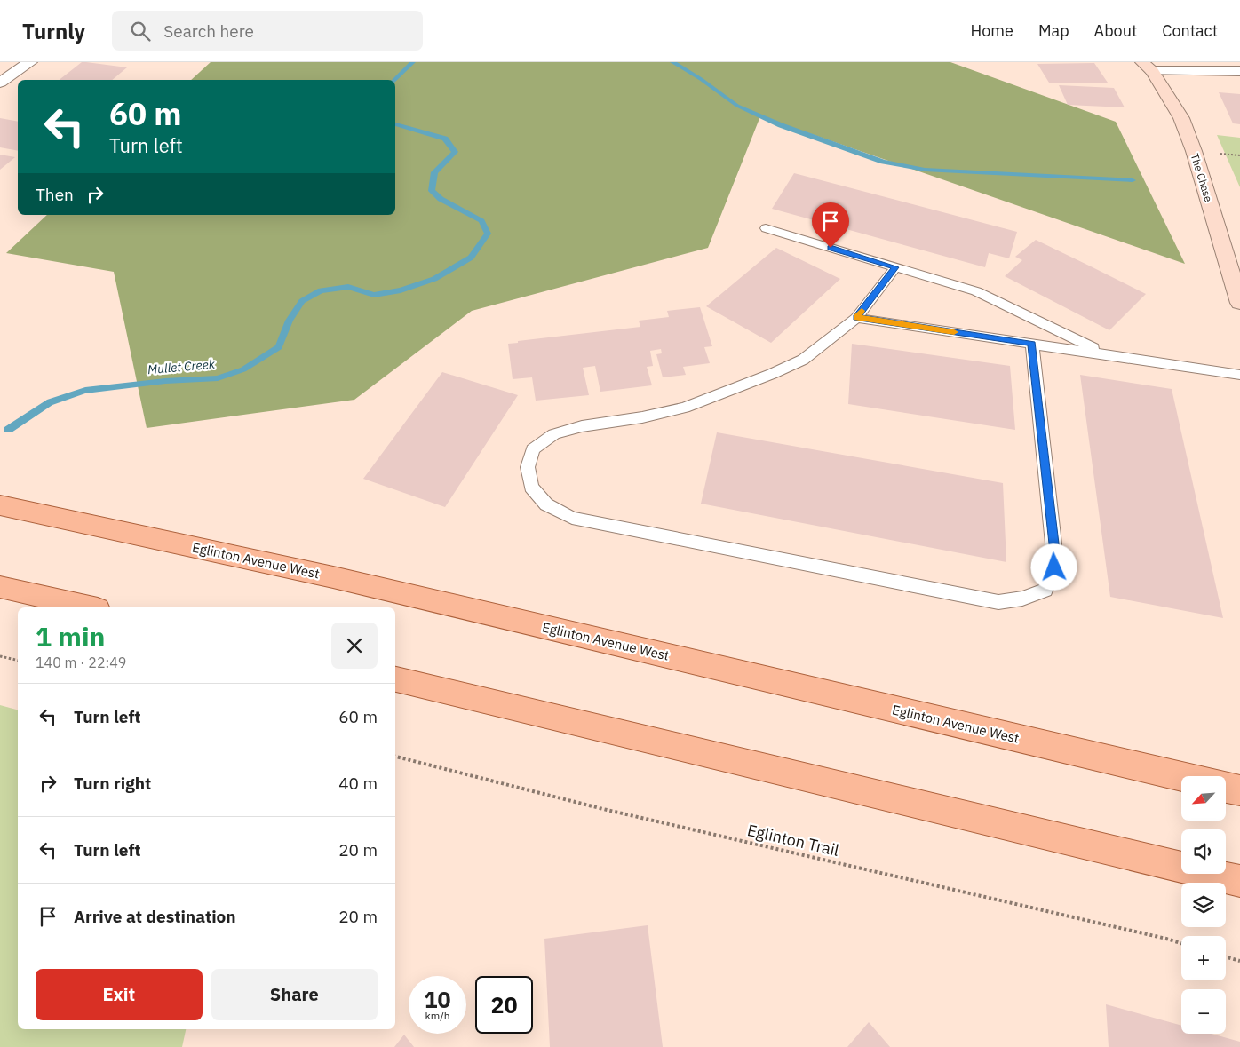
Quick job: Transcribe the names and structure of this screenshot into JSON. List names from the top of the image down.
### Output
{
  "streets": {
    "main road": ["Eglinton Avenue West"],
    "street": ["The Chase"],
    "path": ["Eglinton Trail"]
  },
  "water": ["Mullet Creek"],
  "north": "bottom left",
  "page": {
    "header": "Turnly",
    "search": "Search here",
    "nav": [
      "Home",
      "Map",
      "About",
      "Contact"
    ],
    "turn": ["60 m", "Turn left"],
    "then": "Then",
    "heading": ["1 min", "140 m · 22:49"],
    "list": [
      {
        "name": "Turn left",
        "value": "60 m"
      },
      {
        "name": "Turn right",
        "value": "40 m"
      },
      {
        "name": "Turn left",
        "value": "20 m"
      },
      {
        "name": "Arrive at destination",
        "value": "20 m"
      }
    ],
    "map_buttons": ["+", "−"],
    "buttons": ["Exit", "Share"],
    "speed": "10 km/h",
    "limit": "20"
  }
}
